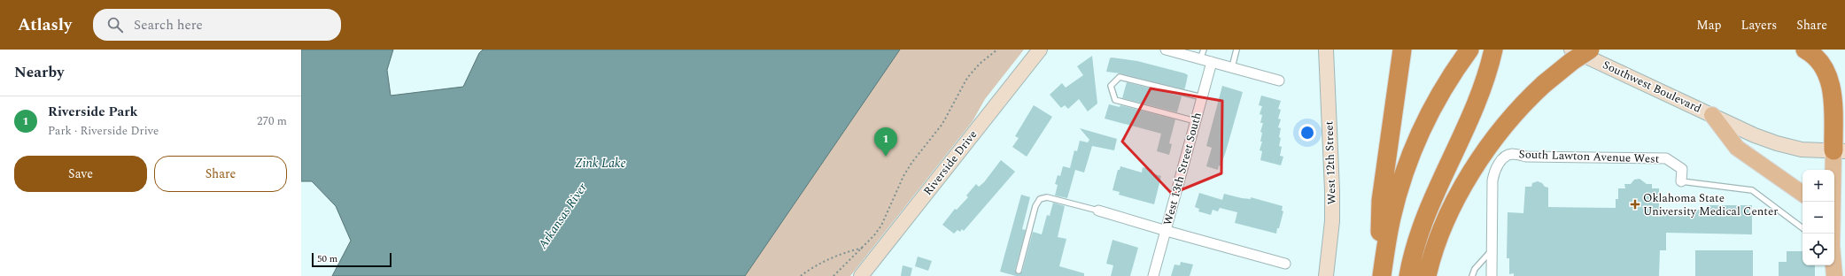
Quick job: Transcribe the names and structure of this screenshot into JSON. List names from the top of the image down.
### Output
{
  "streets": {
    "main road": ["Southwest Boulevard", "Riverside Drive", "West 12th Street"],
    "street": ["South Lawton Avenue West", "West 13th Street South"]
  },
  "water": ["Zink Lake", "Arkansas River"],
  "places": {
    "health": ["Oklahoma State University Medical Center"]
  },
  "scale_bar": "50 m",
  "page": {
    "header": "Atlasly",
    "search": "Search here",
    "nav": ["Map", "Layers", "Share"],
    "heading": "Nearby",
    "list": [
      {
        "mark": "1",
        "name": "Riverside Park",
        "note": "Park · Riverside Drive",
        "value": "270 m"
      }
    ],
    "pins": "1",
    "buttons": ["Save", "Share"],
    "map_buttons": ["+", "−"],
    "scale": "50 m"
  }
}
